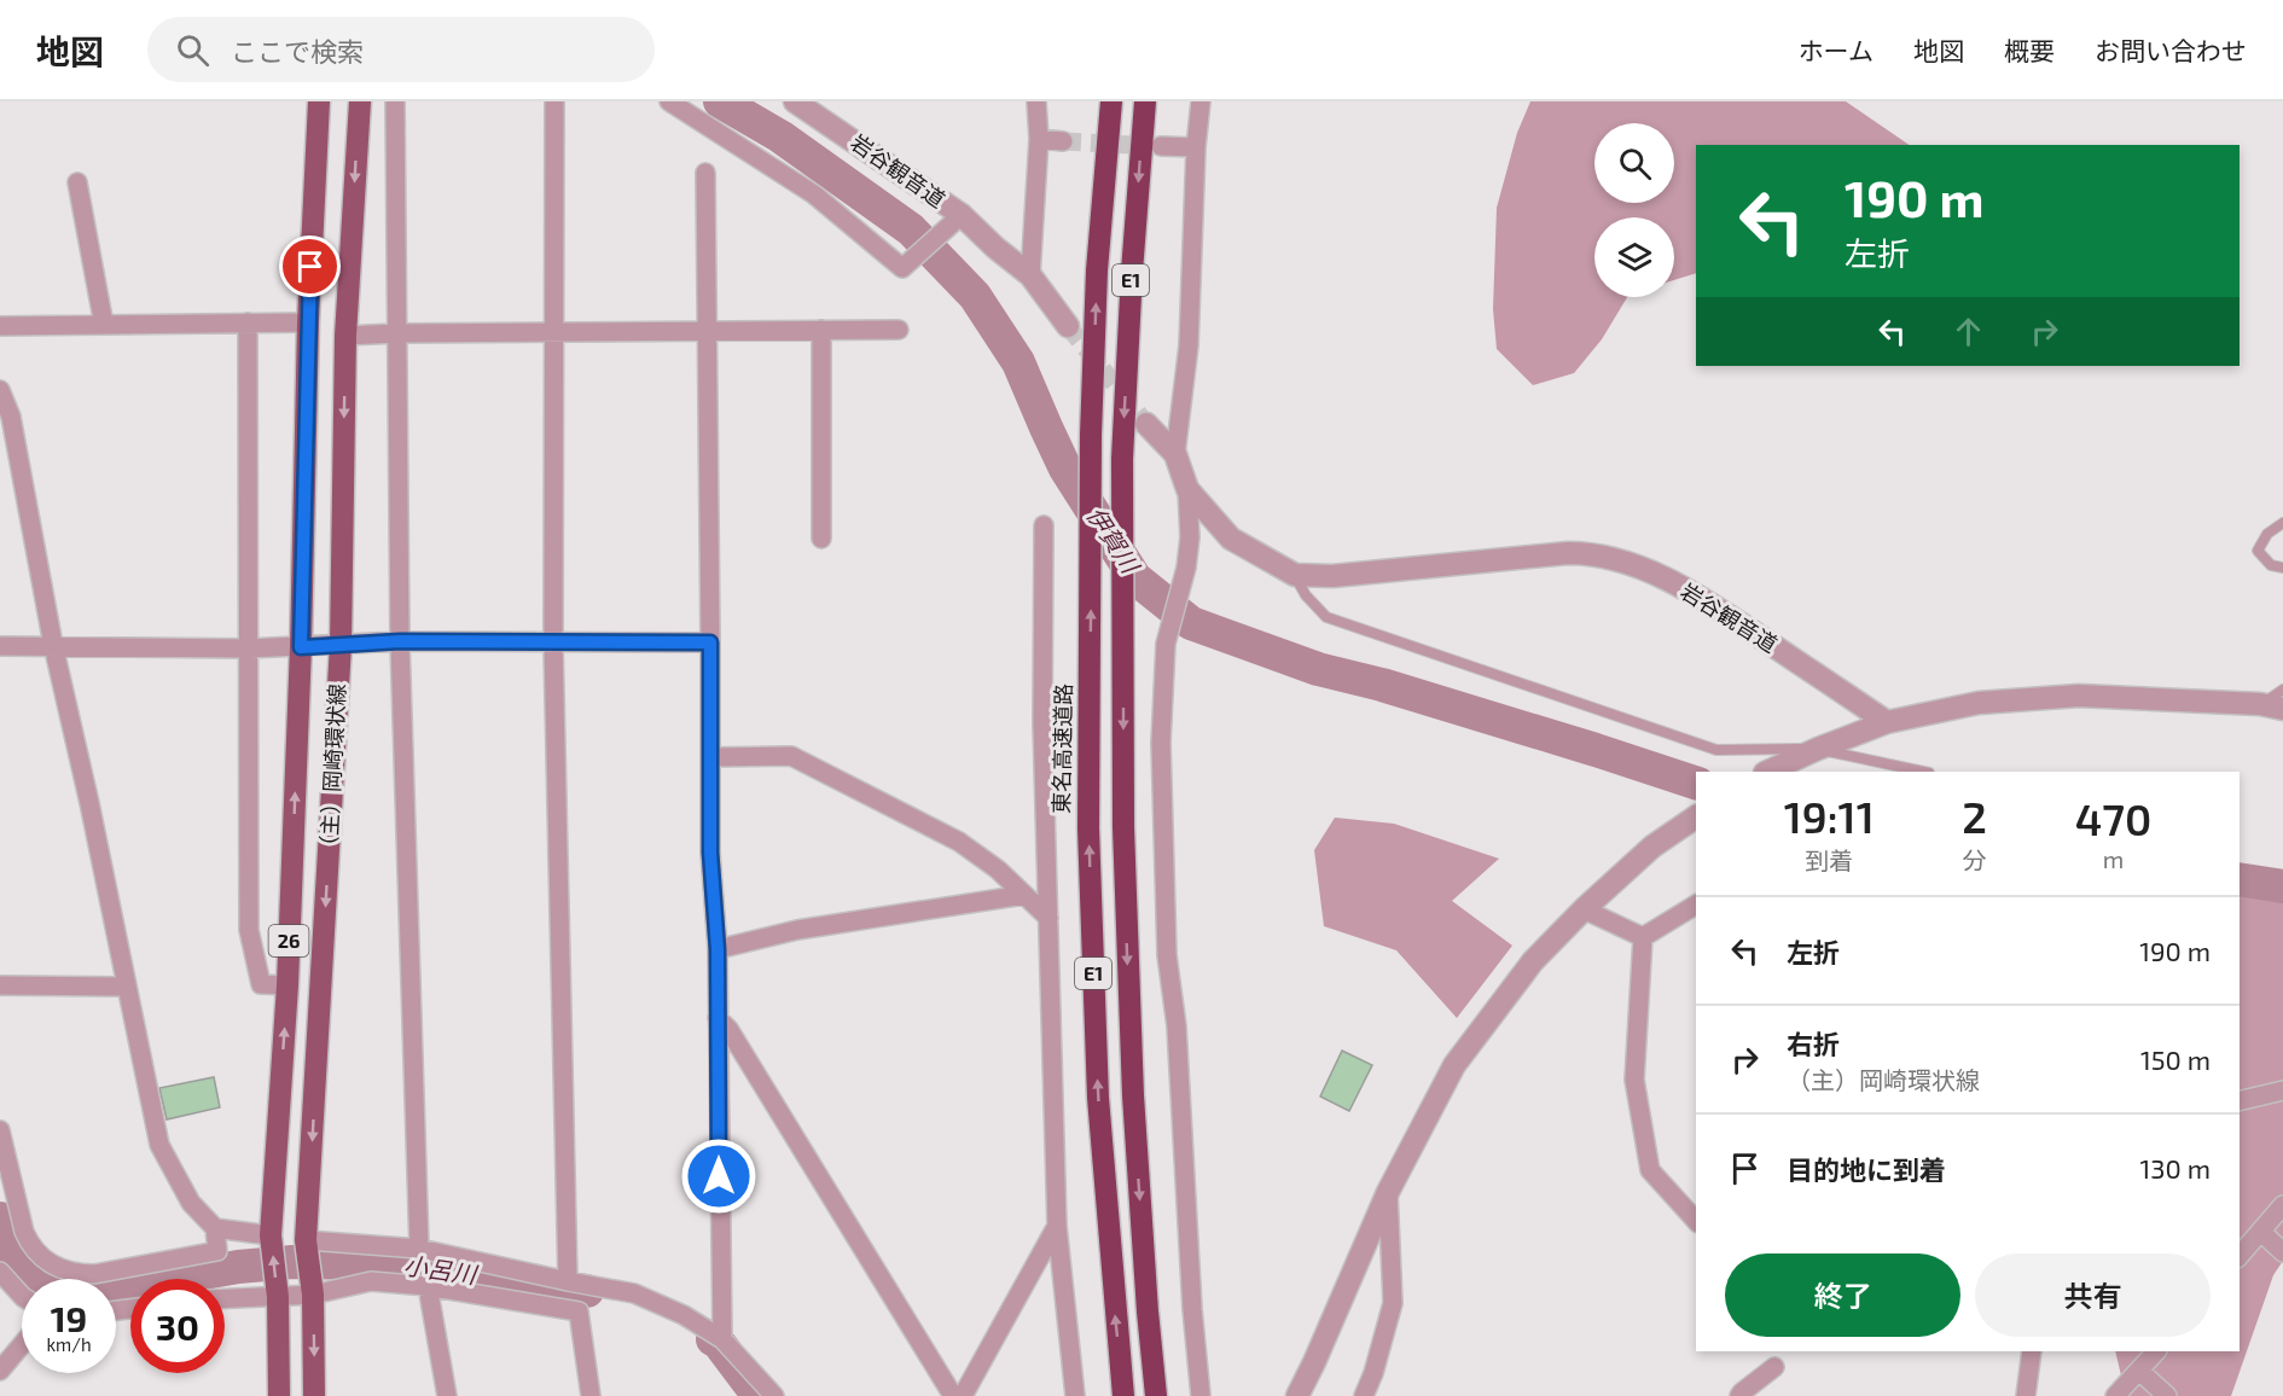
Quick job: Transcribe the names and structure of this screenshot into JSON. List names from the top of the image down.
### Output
{
  "streets": {
    "highway": ["E1", "東名高速道路"],
    "main road": ["（主）岡崎環状線", "26"],
    "street": ["岩谷観音道"]
  },
  "water": ["伊賀川", "小呂川"],
  "page": {
    "header": "地図",
    "search": "ここで検索",
    "nav": [
      "ホーム",
      "地図",
      "概要",
      "お問い合わせ"
    ],
    "turn": ["190 m", "左折"],
    "eta": [
      "19:11",
      "到着",
      "2",
      "分",
      "470",
      "m"
    ],
    "list": [
      {
        "name": "左折",
        "value": "190 m"
      },
      {
        "name": "右折",
        "note": "（主）岡崎環状線",
        "value": "150 m"
      },
      {
        "name": "目的地に到着",
        "value": "130 m"
      }
    ],
    "buttons": ["終了", "共有"],
    "speed": "19 km/h",
    "limit": "30"
  }
}
